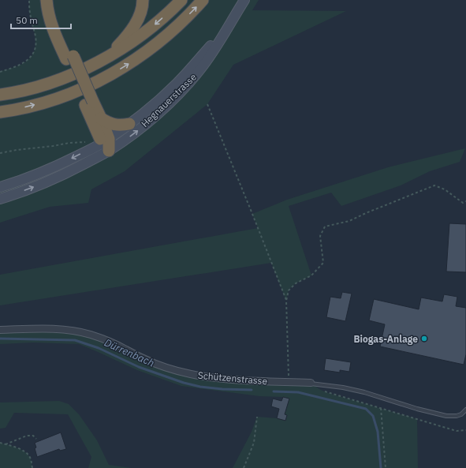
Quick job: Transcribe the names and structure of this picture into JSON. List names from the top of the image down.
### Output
{
  "streets": {
    "street": ["Hegnauerstrasse", "Schützenstrasse"]
  },
  "water": ["Dürrenbach"],
  "places": ["Biogas-Anlage"],
  "scale_bar": "50 m"
}
